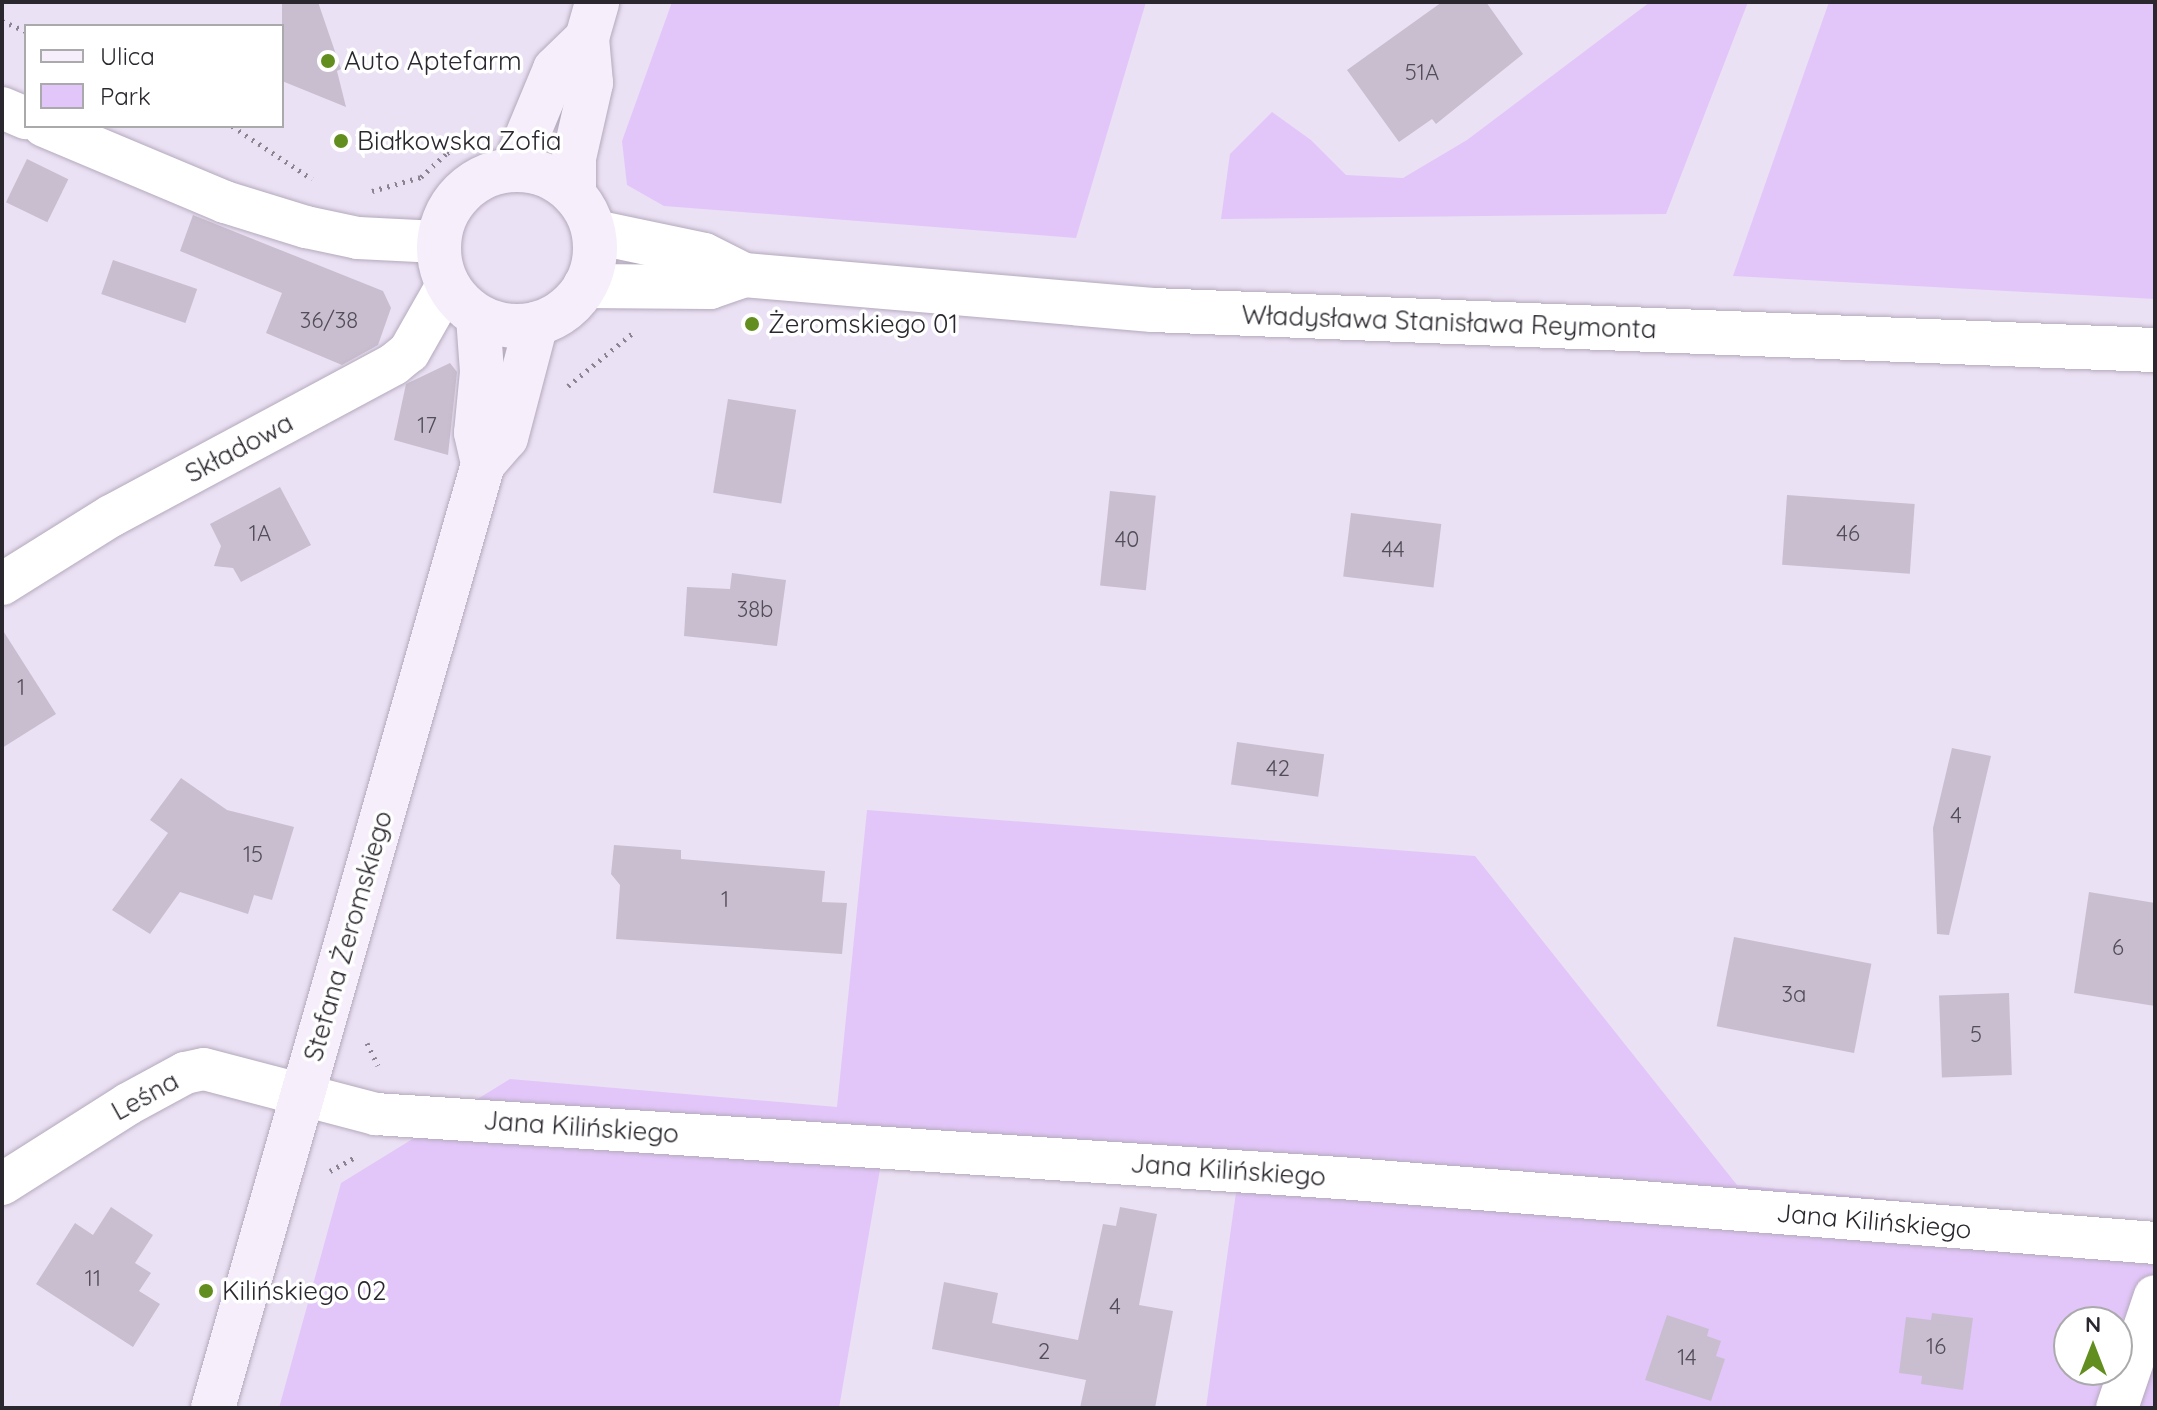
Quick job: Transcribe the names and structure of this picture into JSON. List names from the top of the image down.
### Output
{
  "streets": {
    "main road": ["Stefana Żeromskiego"],
    "street": [
      "Władysława Stanisława Reymonta",
      "Składowa",
      "Leśna",
      "Jana Kilińskiego"
    ]
  },
  "crossings": [
    ["Władysława Stanisława Reymonta", "Składowa"],
    ["Władysława Stanisława Reymonta", "Stefana Żeromskiego"],
    ["Składowa", "Stefana Żeromskiego"],
    ["Stefana Żeromskiego", "Leśna"],
    ["Stefana Żeromskiego", "Jana Kilińskiego"],
    ["Leśna", "Jana Kilińskiego"]
  ],
  "places": [
    "Auto Aptefarm",
    "Białkowska Zofia",
    "Żeromskiego 01",
    "Kilińskiego 02"
  ],
  "house_numbers": [
    "51A",
    "36/38",
    "17",
    "1A",
    "46",
    "40",
    "44",
    "38b",
    "1",
    "42",
    "4",
    "15",
    "1",
    "6",
    "3a",
    "5",
    "11",
    "4",
    "16",
    "2",
    "14"
  ],
  "legend": ["Ulica", "Park"],
  "north": "top"
}
